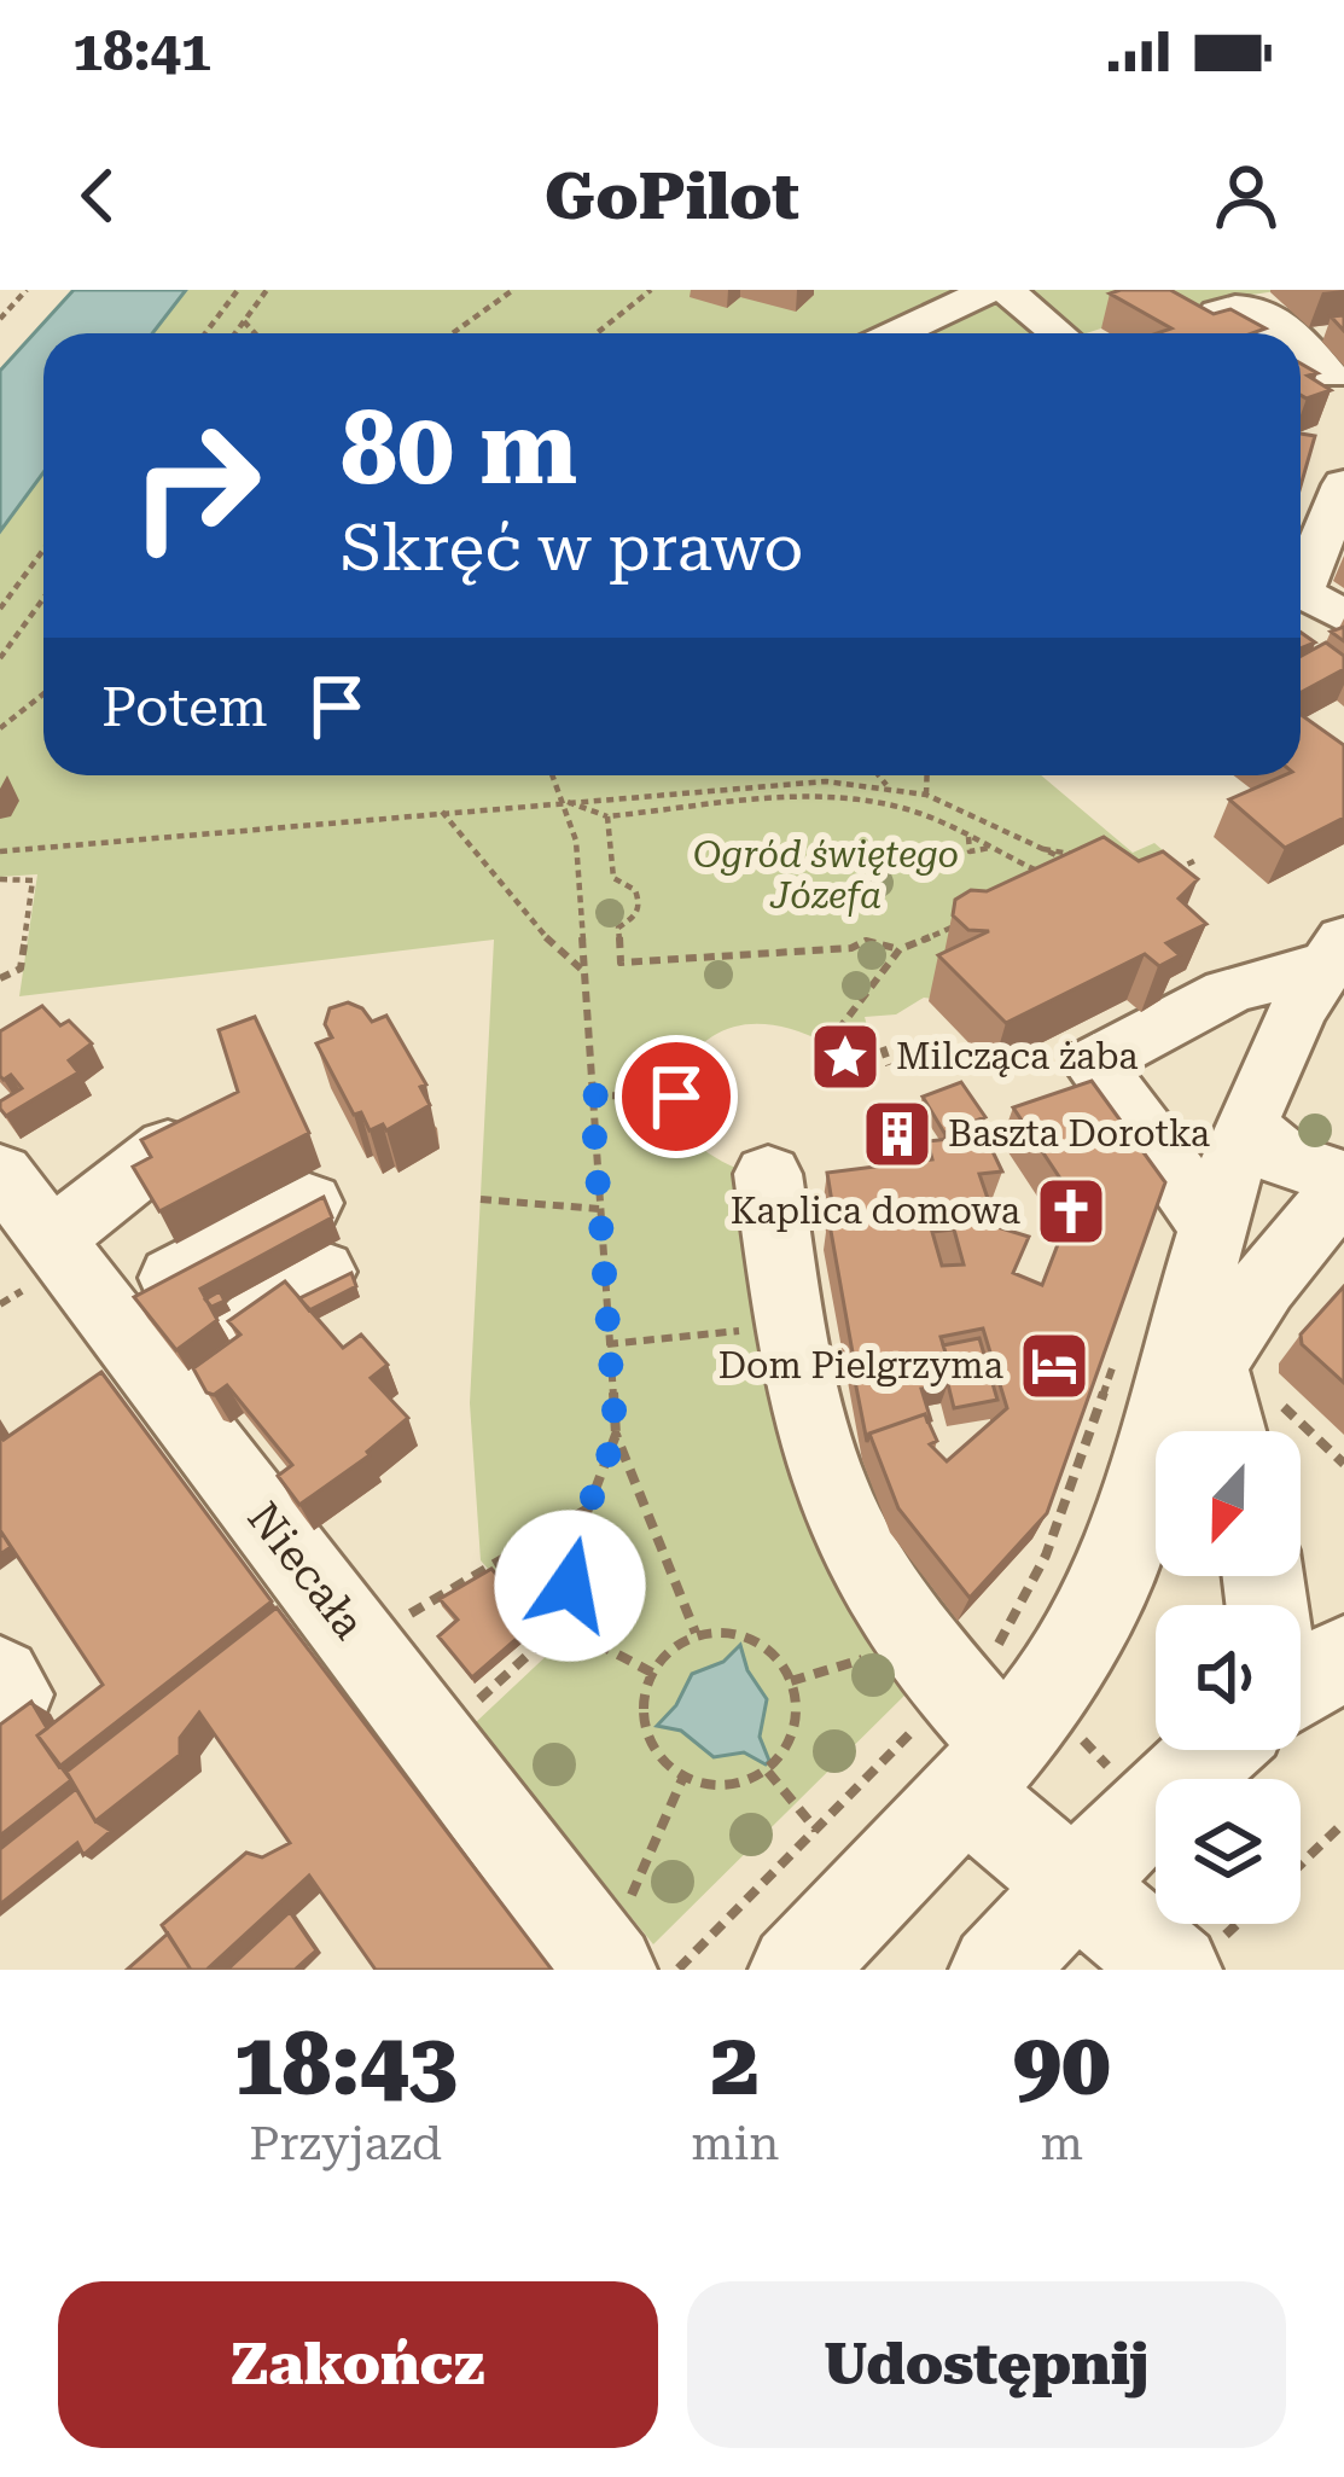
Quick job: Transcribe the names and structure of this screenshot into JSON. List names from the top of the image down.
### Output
{
  "streets": {
    "street": ["Niecała"]
  },
  "parks": ["Ogród świętego Józefa"],
  "places": {
    "place": ["Milcząca żaba"],
    "building": ["Baszta Dorotka"],
    "church": ["Kaplica domowa"],
    "hotel": ["Dom Pielgrzyma"]
  },
  "north": "bottom",
  "page": {
    "status": "18:41",
    "header": "GoPilot",
    "turn": ["80 m", "Skręć w prawo"],
    "then": "Potem",
    "eta": [
      "18:43",
      "Przyjazd",
      "2",
      "min",
      "90",
      "m"
    ],
    "buttons": ["Zakończ", "Udostępnij"]
  }
}
